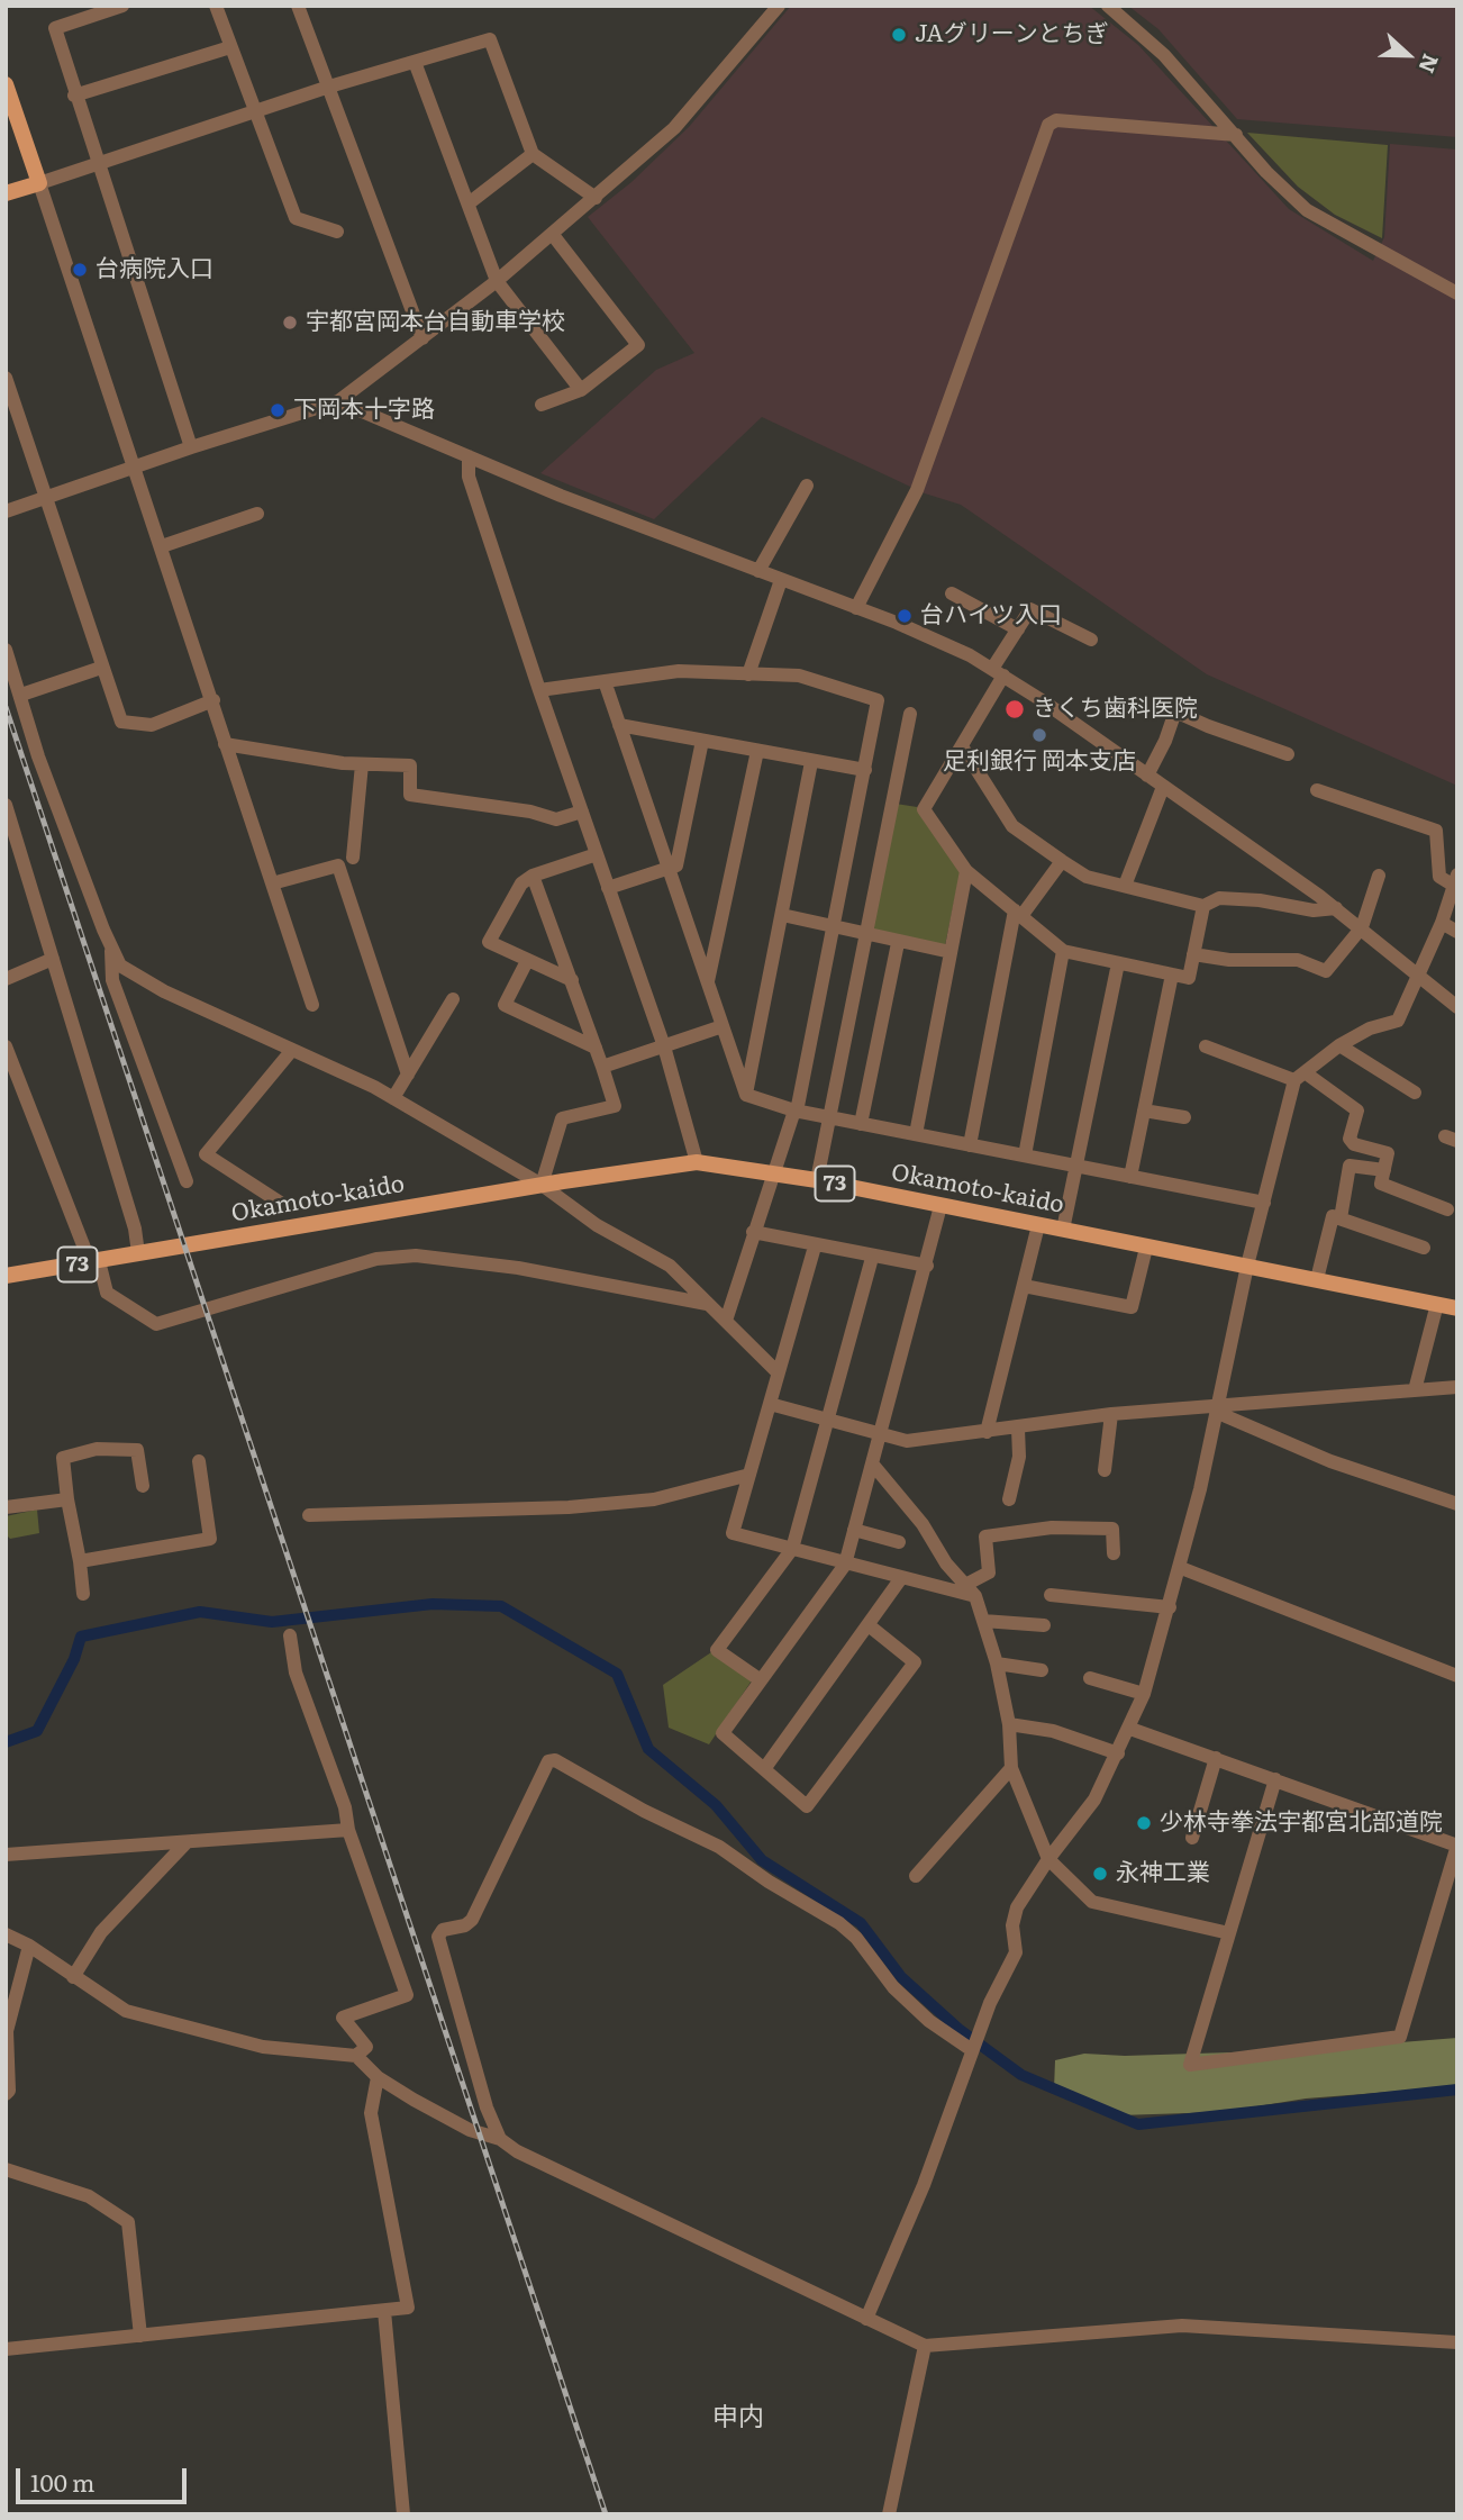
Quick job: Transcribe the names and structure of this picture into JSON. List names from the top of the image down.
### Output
{
  "streets": {
    "main road": ["73", "Okamoto-kaido"]
  },
  "crossings": [
    ["73", "Okamoto-kaido"]
  ],
  "districts": ["申内"],
  "places": [
    "JAグリーンとちぎ",
    "台病院入口",
    "宇都宮岡本台自動車学校",
    "下岡本十字路",
    "台ハイツ入口",
    "きくち歯科医院",
    "足利銀行 岡本支店",
    "少林寺拳法宇都宮北部道院",
    "永神工業"
  ],
  "scale_bar": "100 m",
  "north": "right"
}
